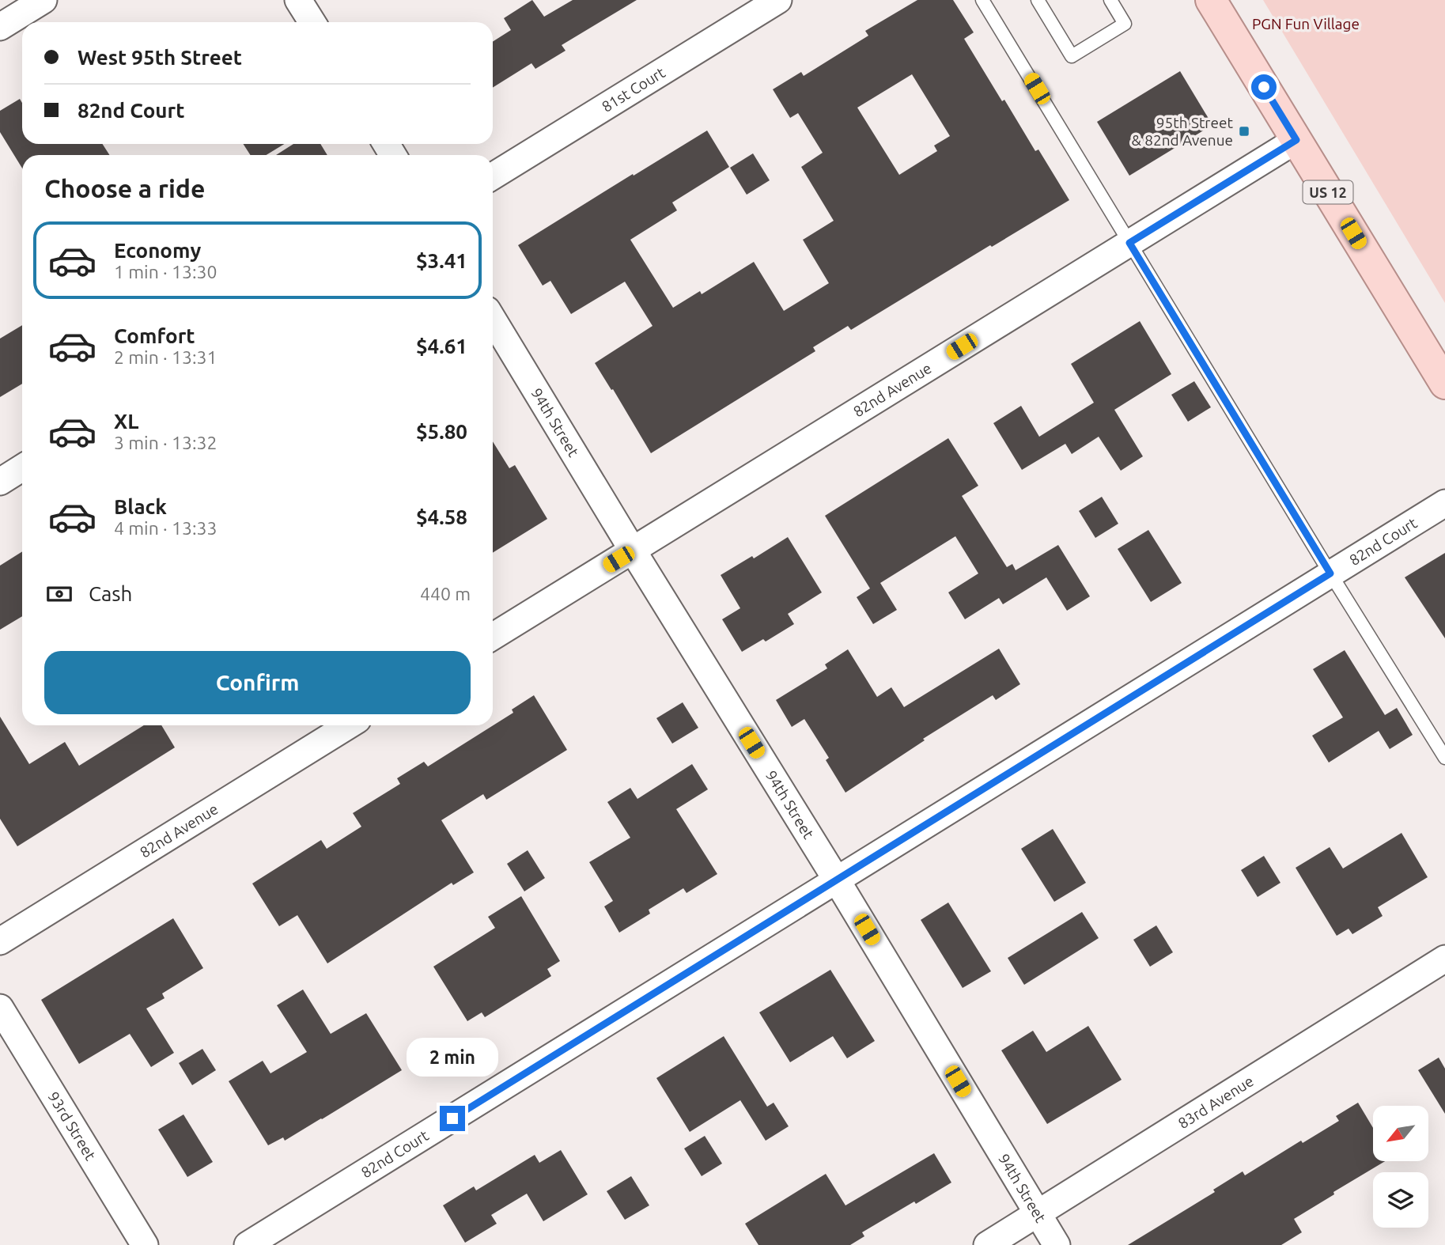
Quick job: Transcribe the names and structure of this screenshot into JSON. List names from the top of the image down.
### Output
{
  "streets": {
    "main road": ["US 12"],
    "street": [
      "81st Court",
      "82nd Avenue",
      "94th Street",
      "82nd Court",
      "83rd Avenue",
      "93rd Street"
    ]
  },
  "crossings": [
    ["US 12", "82nd Avenue"],
    ["82nd Avenue", "94th Street"],
    ["94th Street", "82nd Court"],
    ["94th Street", "83rd Avenue"]
  ],
  "parks": ["PGN Fun Village"],
  "places": {
    "transit": ["95th Street & 82nd Avenue"]
  },
  "north": "bottom left",
  "page": {
    "banner": ["West 95th Street", "82nd Court"],
    "heading": "Choose a ride",
    "list": [
      {
        "name": "Economy",
        "note": "1 min · 13:30",
        "value": "$3.41"
      },
      {
        "name": "Comfort",
        "note": "2 min · 13:31",
        "value": "$4.61"
      },
      {
        "name": "XL",
        "note": "3 min · 13:32",
        "value": "$5.80"
      },
      {
        "name": "Black",
        "note": "4 min · 13:33",
        "value": "$4.58"
      }
    ],
    "pay": ["Cash", "440 m"],
    "buttons": "Confirm",
    "bubble": "2 min"
  }
}
